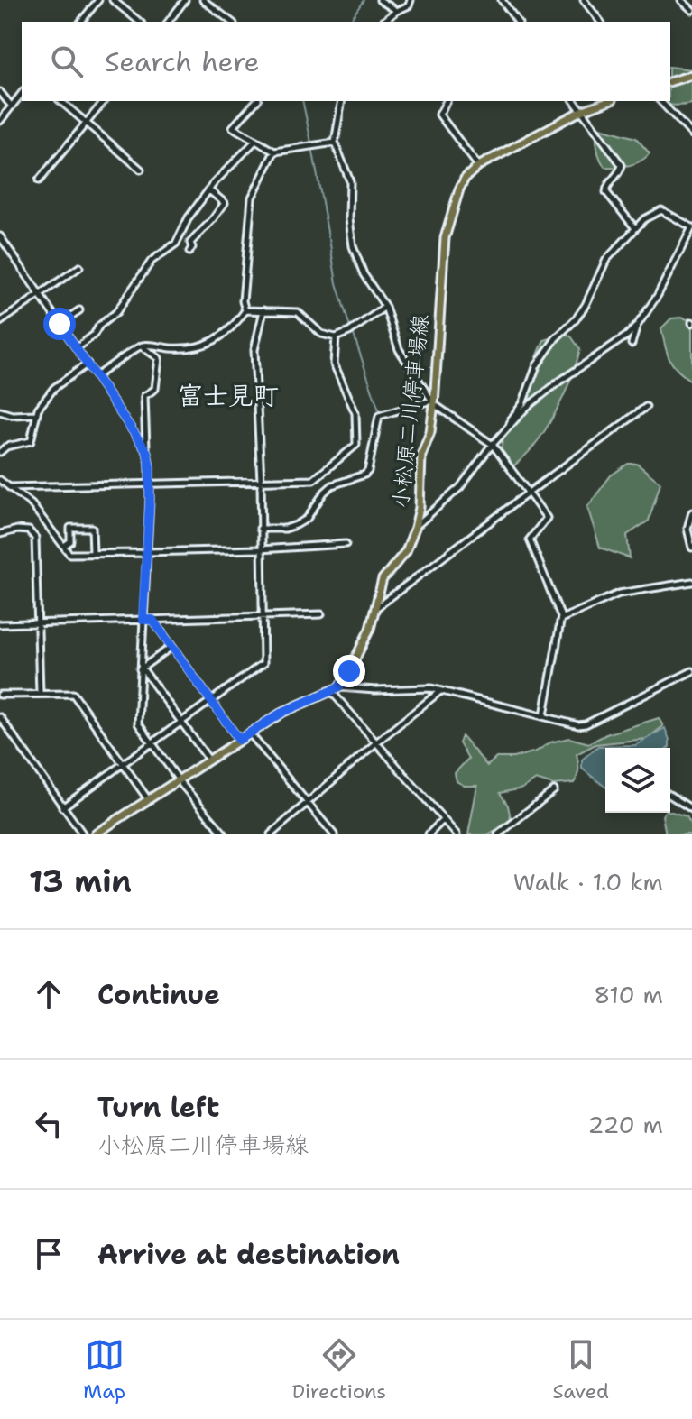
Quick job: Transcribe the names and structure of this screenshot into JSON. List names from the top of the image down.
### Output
{
  "streets": {
    "main road": ["小松原二川停車場線"]
  },
  "districts": ["富士見町"],
  "page": {
    "search": "Search here",
    "heading": ["13 min", "Walk · 1.0 km"],
    "list": [
      ["Continue", "810 m"],
      ["Turn left", "小松原二川停車場線", "220 m"],
      "Arrive at destination"
    ],
    "nav": ["Map", "Directions", "Saved"]
  }
}
